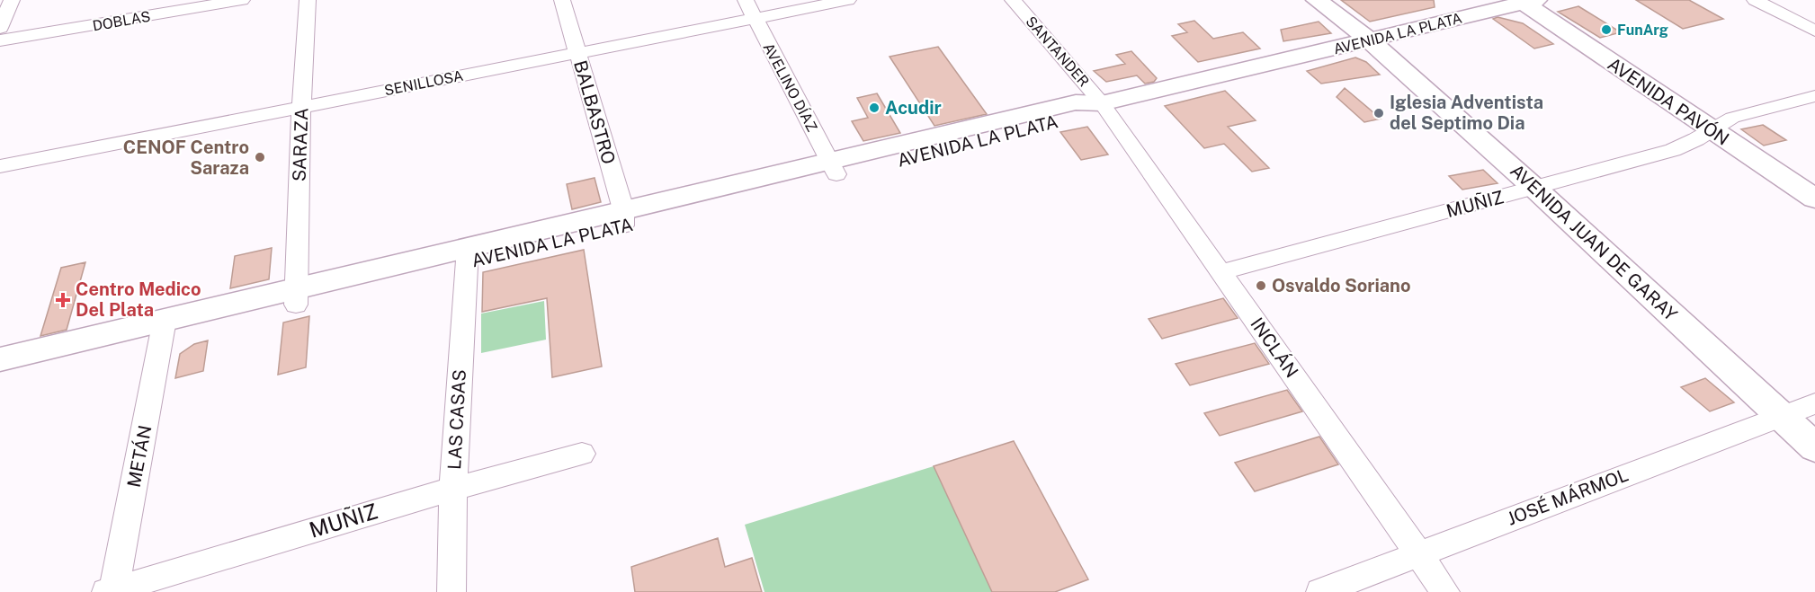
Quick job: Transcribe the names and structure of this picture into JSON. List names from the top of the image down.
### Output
{
  "streets": {
    "main road": ["AVENIDA LA PLATA", "AVENIDA PAVÓN", "AVENIDA JUAN DE GARAY"],
    "street": [
      "DOBLAS",
      "SANTANDER",
      "SENILLOSA",
      "AVELINO DÍAZ",
      "BALBASTRO",
      "SARAZA",
      "MUÑIZ",
      "INCLÁN",
      "LAS CASAS",
      "METÁN",
      "JOSÉ MÁRMOL"
    ]
  },
  "crossings": [
    ["AVENIDA LA PLATA", "SANTANDER"],
    ["AVENIDA LA PLATA", "AVELINO DÍAZ"],
    ["AVENIDA LA PLATA", "AVENIDA PAVÓN"],
    ["AVENIDA LA PLATA", "BALBASTRO"],
    ["AVENIDA LA PLATA", "SARAZA"],
    ["AVENIDA LA PLATA", "AVENIDA JUAN DE GARAY"],
    ["AVENIDA LA PLATA", "INCLÁN"],
    ["AVENIDA LA PLATA", "LAS CASAS"],
    ["AVENIDA LA PLATA", "METÁN"],
    ["SANTANDER", "INCLÁN"],
    ["SENILLOSA", "AVELINO DÍAZ"],
    ["SENILLOSA", "BALBASTRO"],
    ["SENILLOSA", "SARAZA"],
    ["AVENIDA PAVÓN", "MUÑIZ"],
    ["MUÑIZ", "AVENIDA JUAN DE GARAY"],
    ["MUÑIZ", "INCLÁN"],
    ["MUÑIZ", "LAS CASAS"],
    ["MUÑIZ", "METÁN"],
    ["AVENIDA JUAN DE GARAY", "JOSÉ MÁRMOL"],
    ["INCLÁN", "JOSÉ MÁRMOL"]
  ],
  "places": {
    "other": [
      "FunArg",
      "Acudir",
      "Iglesia Adventista del Septimo Dia",
      "CENOF Centro Saraza",
      "Osvaldo Soriano"
    ],
    "health": ["Centro Medico Del Plata"]
  }
}
